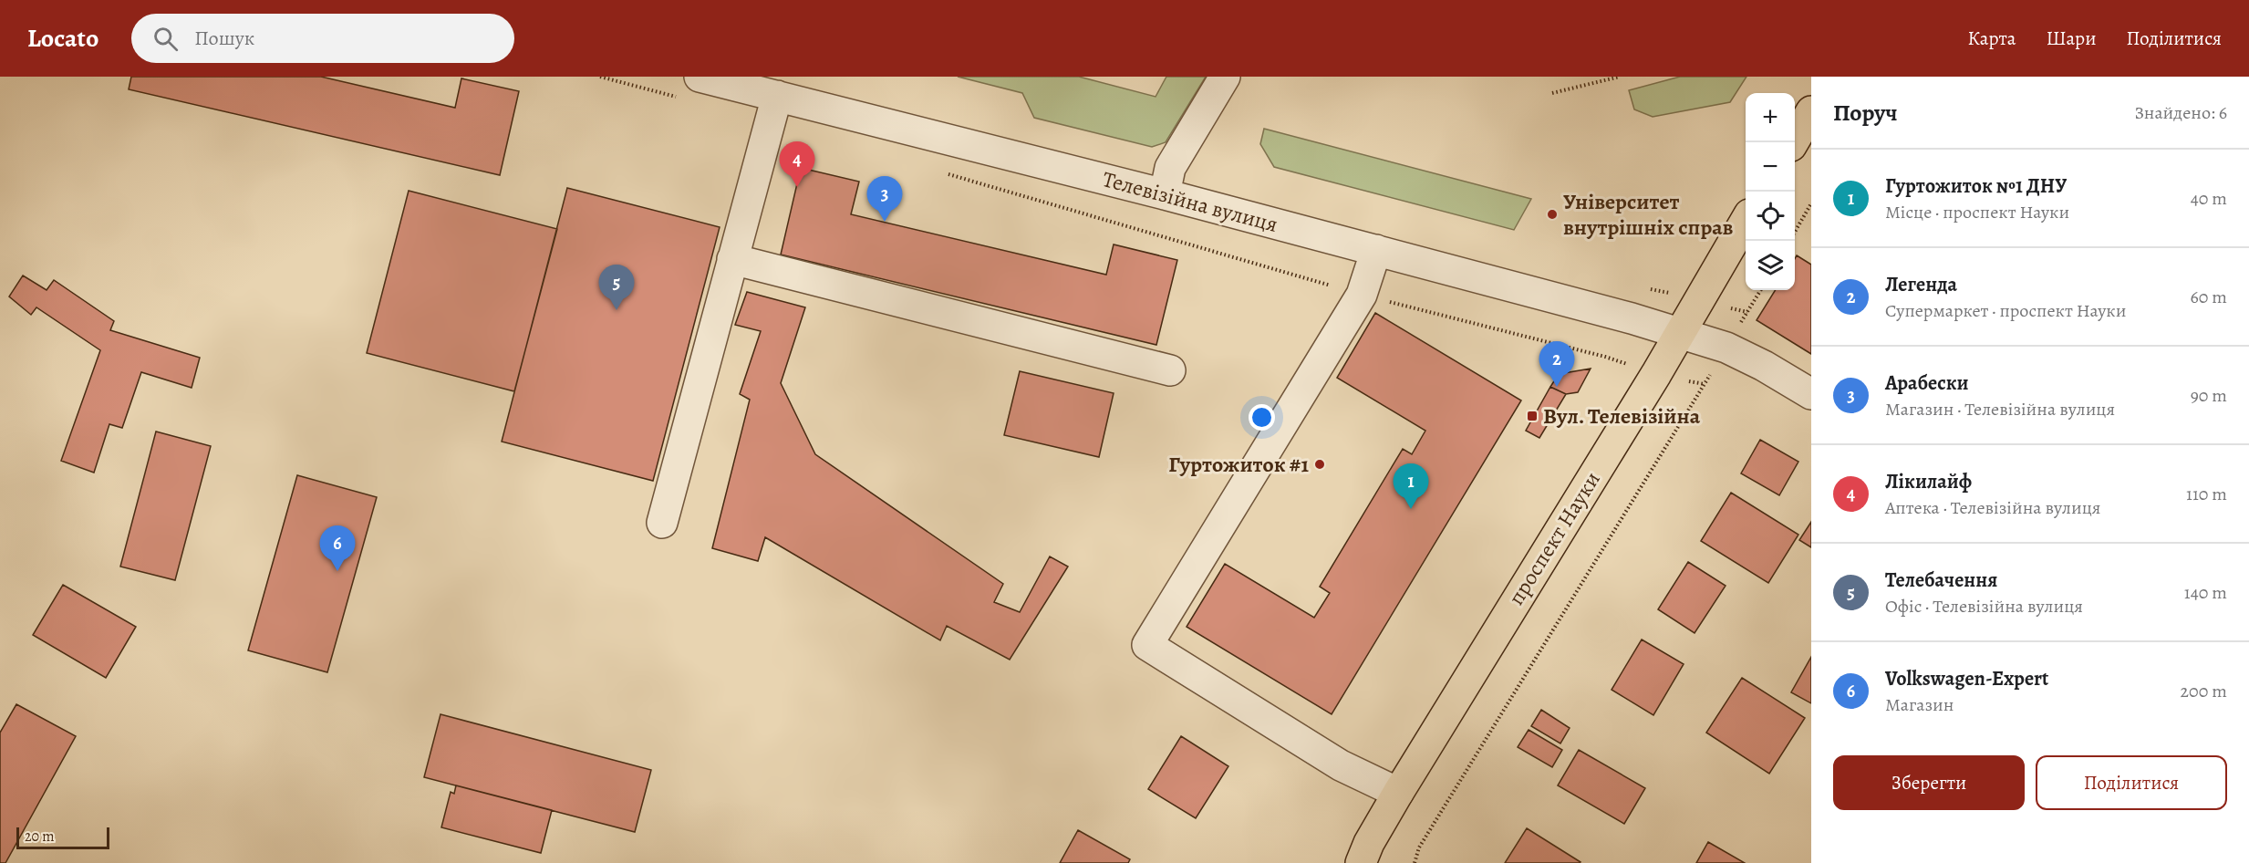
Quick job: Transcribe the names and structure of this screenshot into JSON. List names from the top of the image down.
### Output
{
  "streets": {
    "main road": ["проспект Науки"],
    "street": ["Телевізійна вулиця"]
  },
  "crossings": [
    ["Телевізійна вулиця", "проспект Науки"]
  ],
  "places": {
    "other": ["Університет внутрішніх справ", "Гуртожиток #1"],
    "transit": ["Вул. Телевізійна"]
  },
  "scale_bar": "20 m",
  "page": {
    "header": "Locato",
    "search": "Пошук",
    "nav": ["Карта", "Шари", "Поділитися"],
    "heading": ["Поруч", "Знайдено: 6"],
    "map_buttons": ["+", "−"],
    "pins": [
      "4",
      "3",
      "5",
      "2",
      "1",
      "6"
    ],
    "list": [
      {
        "mark": "1",
        "name": "Гуртожиток №1 ДНУ",
        "note": "Місце · проспект Науки",
        "value": "40 m"
      },
      {
        "mark": "2",
        "name": "Легенда",
        "note": "Супермаркет · проспект Науки",
        "value": "60 m"
      },
      {
        "mark": "3",
        "name": "Арабески",
        "note": "Магазин · Телевізійна вулиця",
        "value": "90 m"
      },
      {
        "mark": "4",
        "name": "Лікилайф",
        "note": "Аптека · Телевізійна вулиця",
        "value": "110 m"
      },
      {
        "mark": "5",
        "name": "Телебачення",
        "note": "Офіс · Телевізійна вулиця",
        "value": "140 m"
      },
      {
        "mark": "6",
        "name": "Volkswagen-Expert",
        "note": "Магазин",
        "value": "200 m"
      }
    ],
    "buttons": ["Зберегти", "Поділитися"],
    "scale": "20 m"
  }
}
